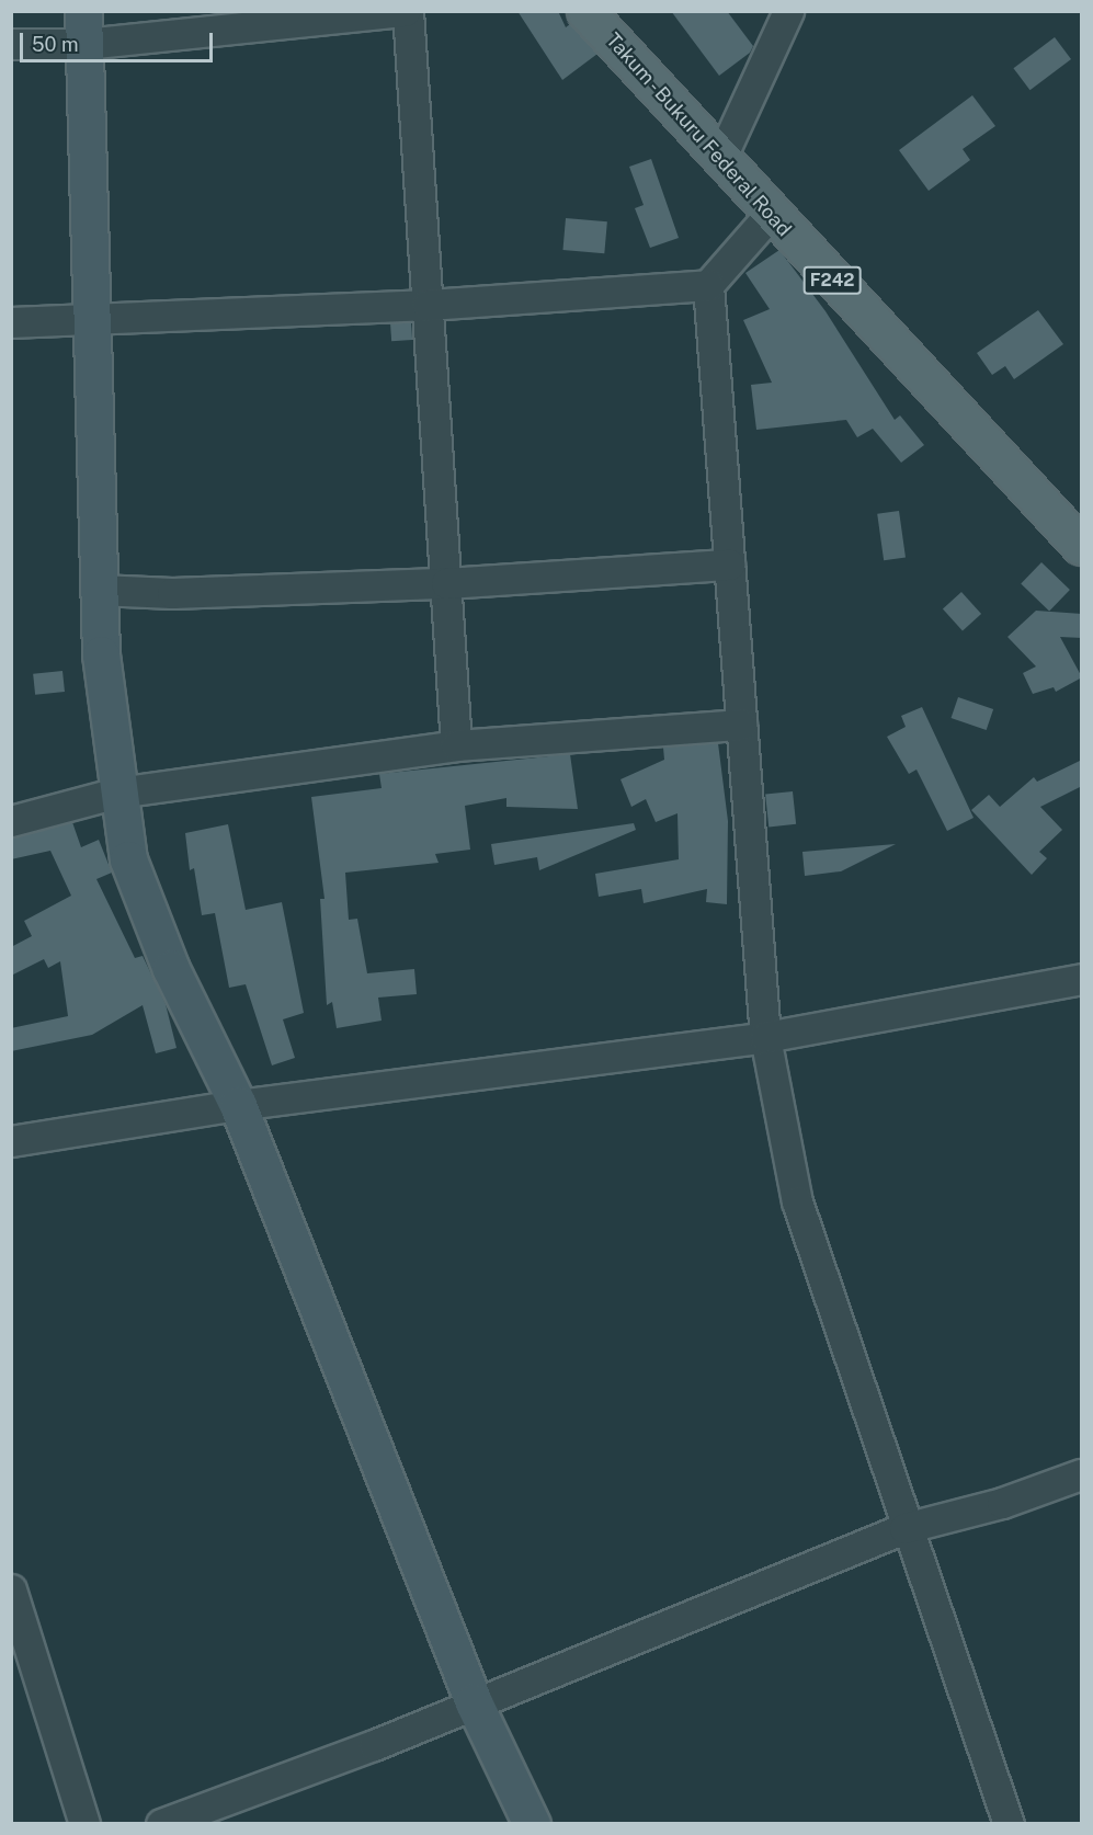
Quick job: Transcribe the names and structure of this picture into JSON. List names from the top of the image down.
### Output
{
  "streets": {
    "main road": ["Takum - Bukuru Federal Road", "F242"]
  },
  "scale_bar": "50 m"
}
